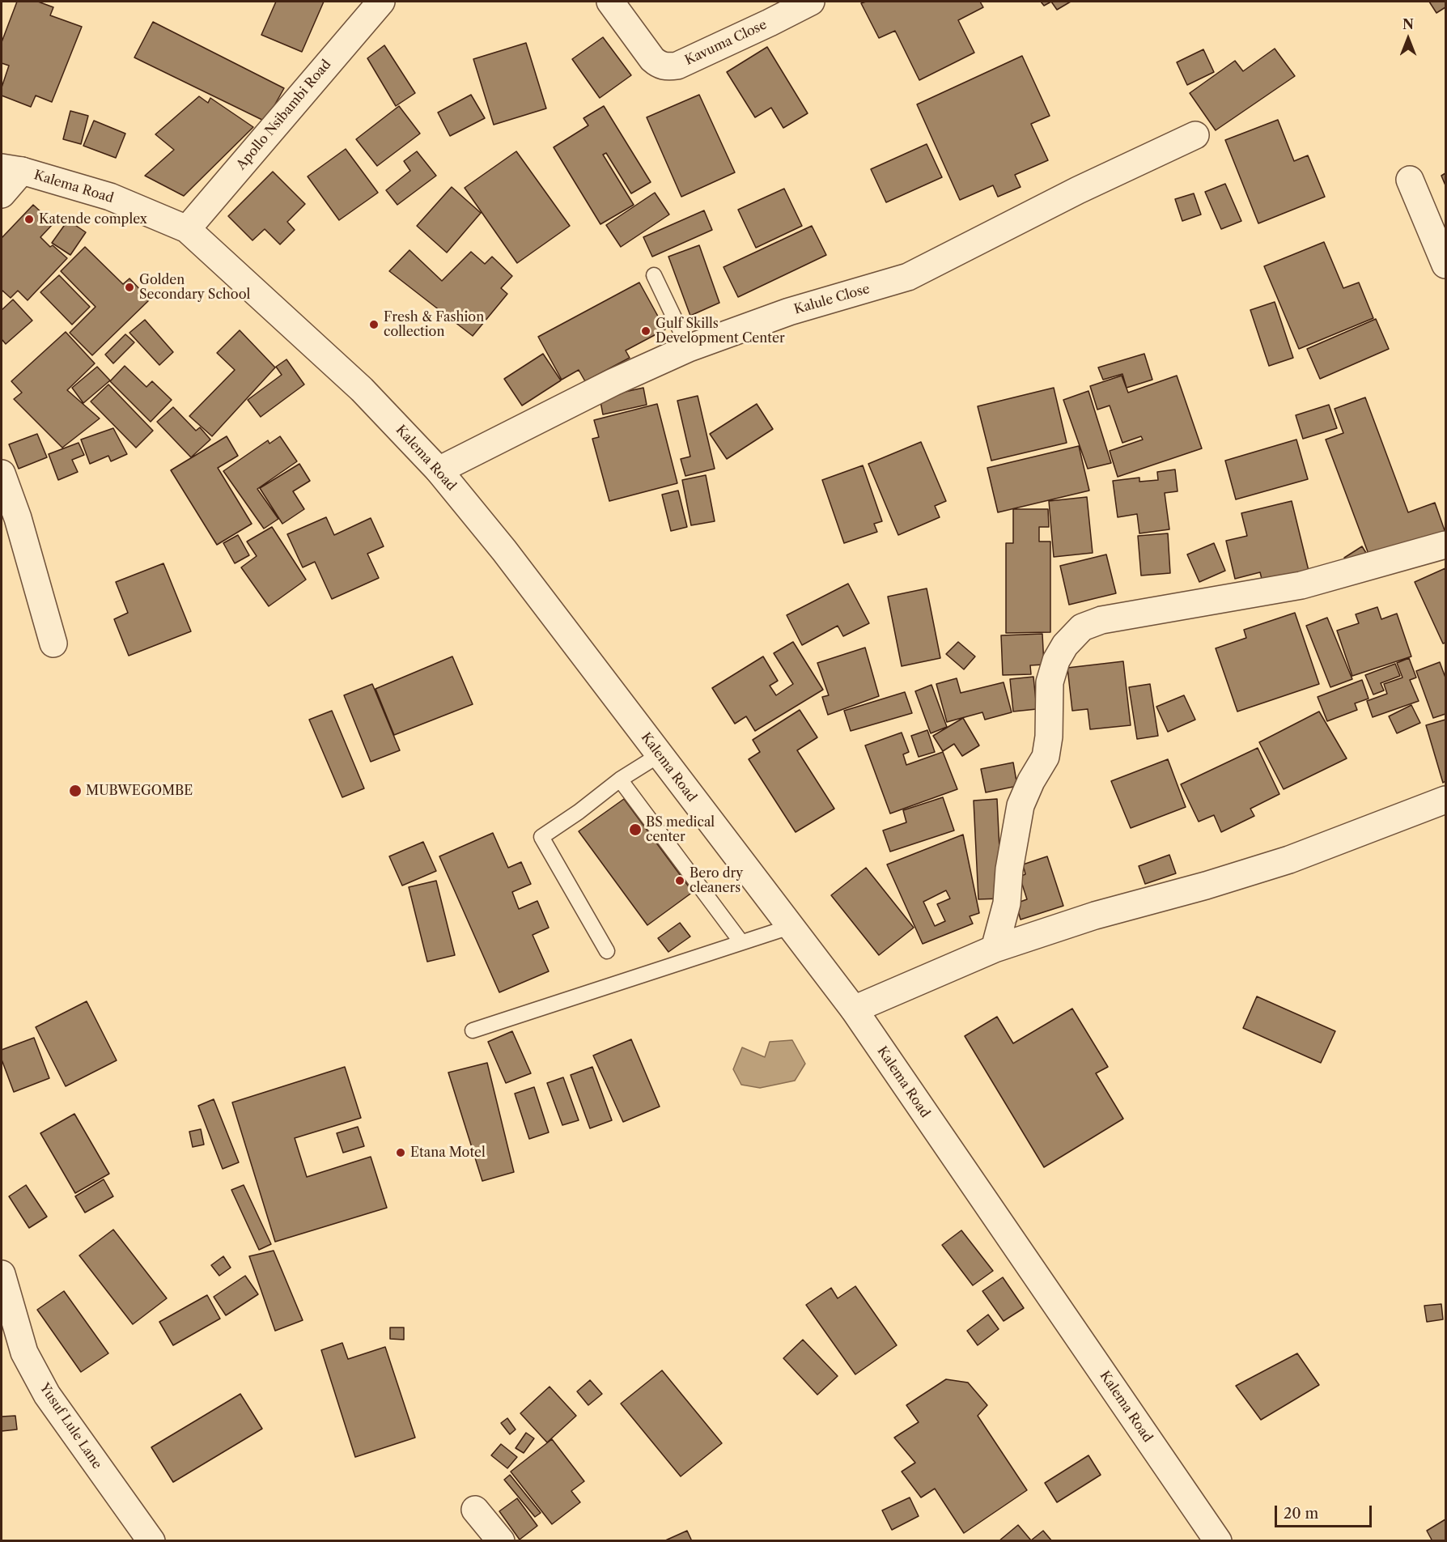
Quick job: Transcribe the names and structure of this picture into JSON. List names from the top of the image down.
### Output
{
  "streets": {
    "street": [
      "Kavuma Close",
      "Apollo Nsibambi Road",
      "Kalema Road",
      "Kalule Close",
      "Yusuf Lule Lane"
    ]
  },
  "crossings": [
    ["Apollo Nsibambi Road", "Kalema Road"],
    ["Kalema Road", "Kalule Close"]
  ],
  "places": [
    "Katende complex",
    "Golden Secondary School",
    "Fresh & Fashion collection",
    "Gulf Skills Development Center",
    "MUBWEGOMBE",
    "BS medical center",
    "Bero dry cleaners",
    "Etana Motel"
  ],
  "scale_bar": "20 m",
  "north": "top"
}
